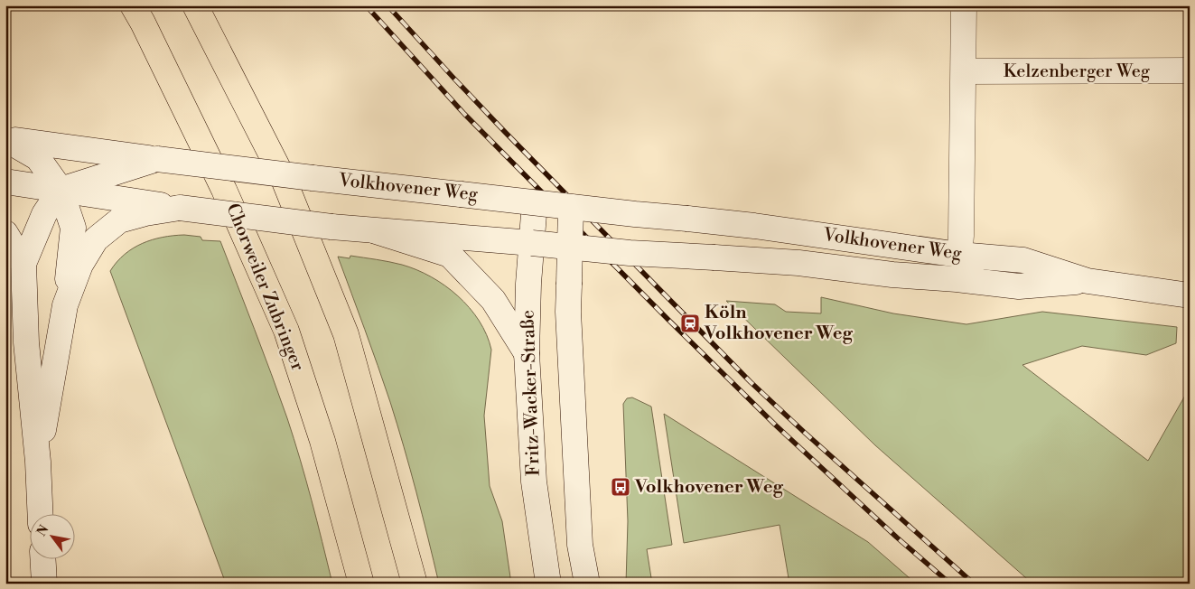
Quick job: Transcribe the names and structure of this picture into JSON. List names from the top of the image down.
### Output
{
  "streets": {
    "highway": ["Chorweiler Zubringer"],
    "street": ["Kelzenberger Weg", "Volkhovener Weg", "Fritz-Wacker-Straße"]
  },
  "crossings": [
    ["Volkhovener Weg", "Fritz-Wacker-Straße"]
  ],
  "places": {
    "station": ["Köln Volkhovener Weg"],
    "bus stop": ["Volkhovener Weg"]
  },
  "north": "top left"
}
